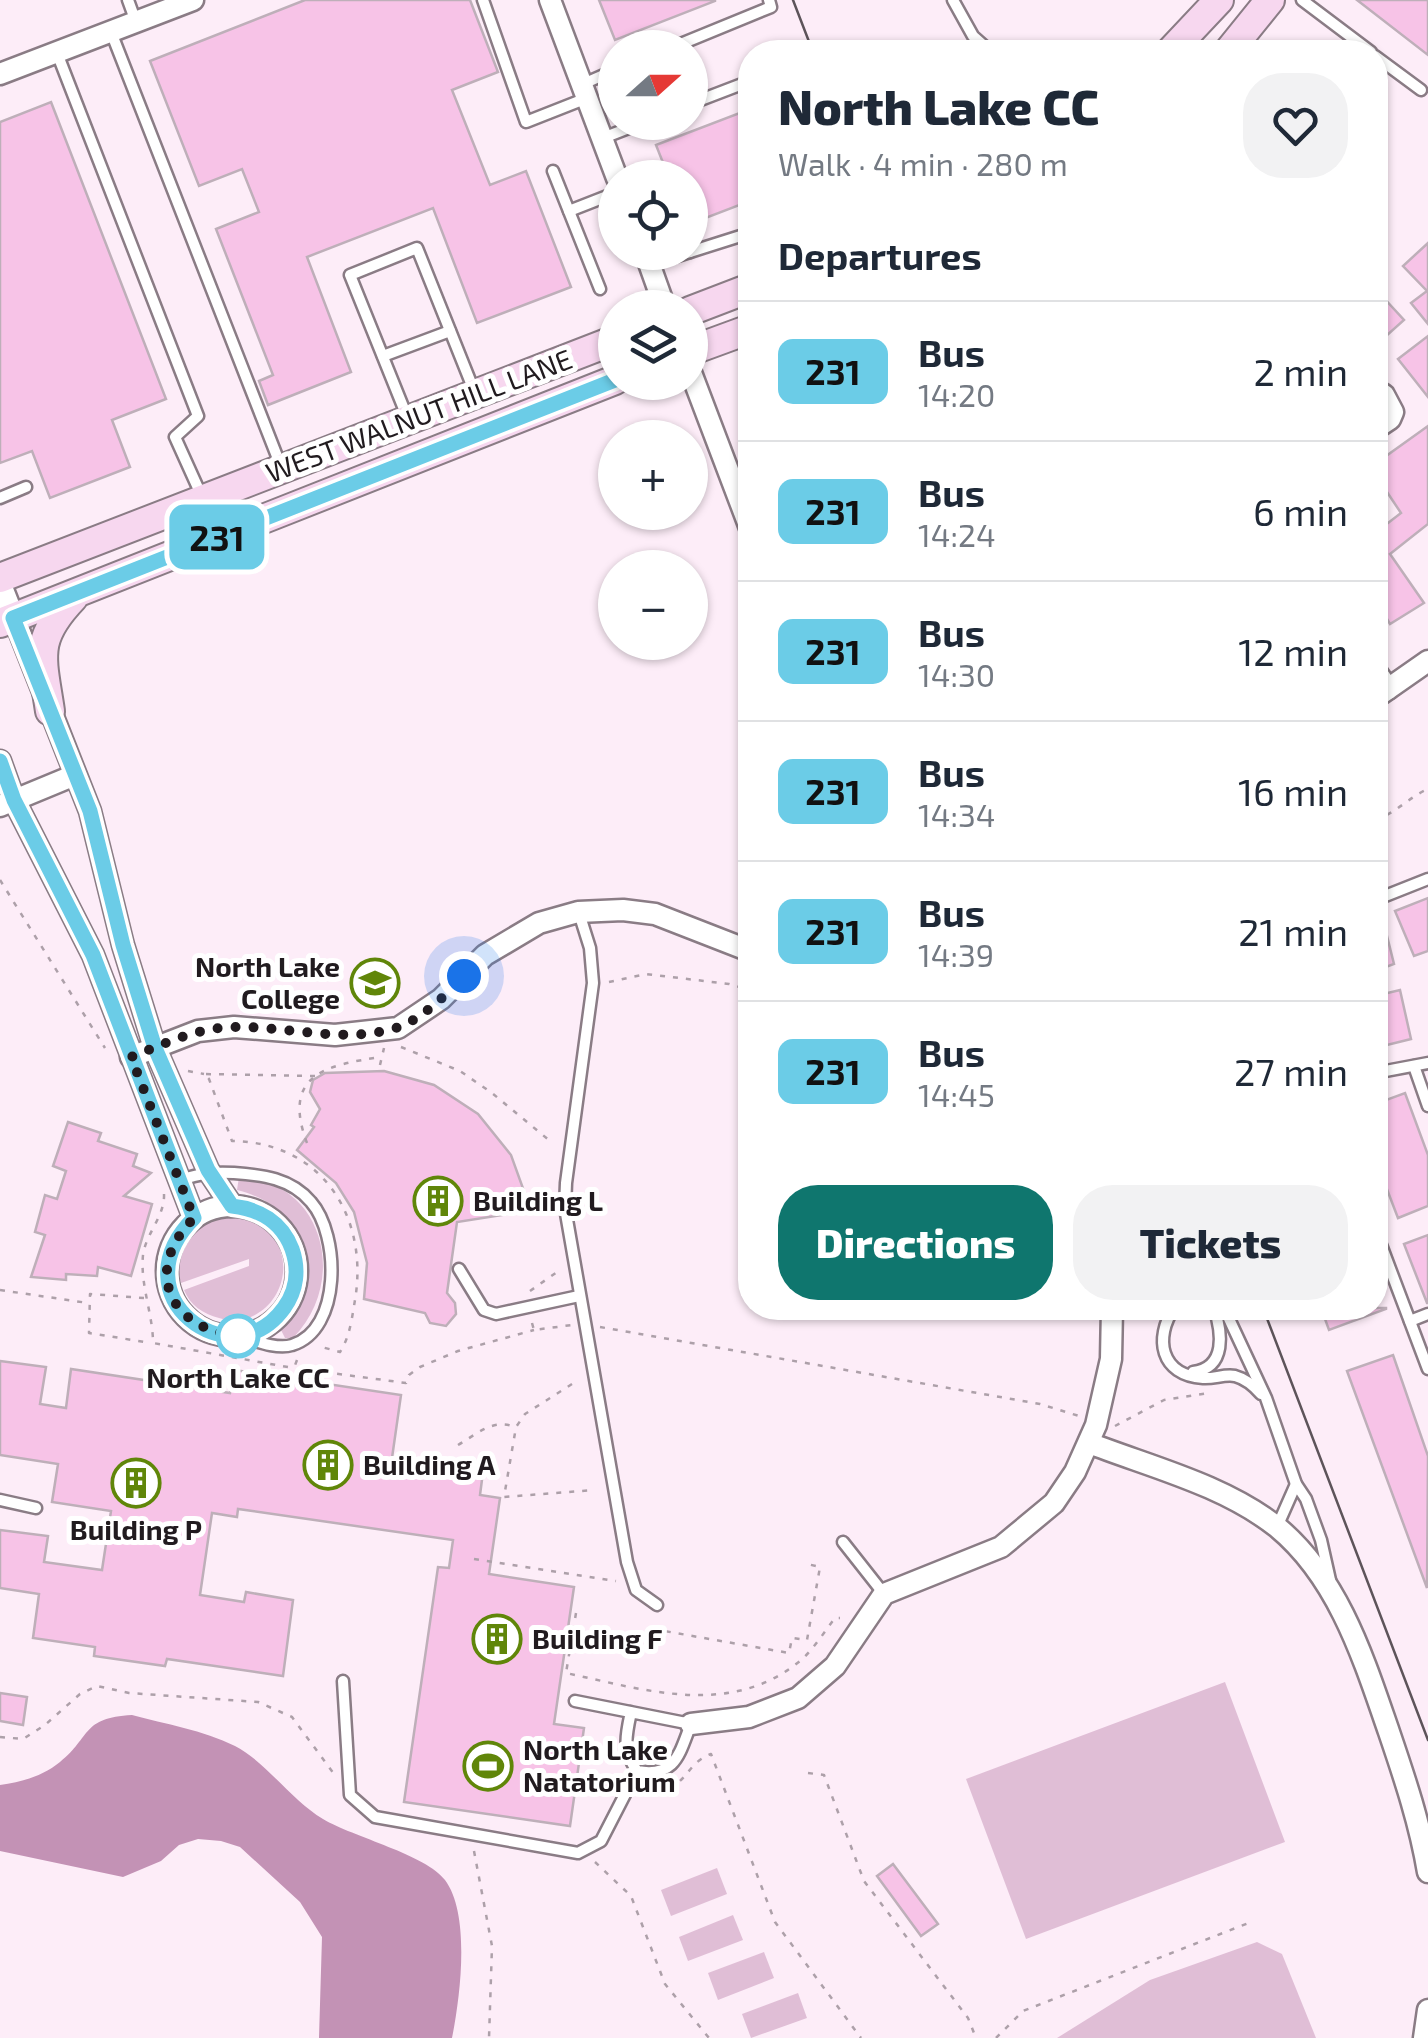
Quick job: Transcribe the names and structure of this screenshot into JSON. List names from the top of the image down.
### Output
{
  "streets": {
    "main road": ["WEST WALNUT HILL LANE"]
  },
  "places": {
    "school or university": ["North Lake College"],
    "building": [
      "Building L",
      "Building A",
      "Building P",
      "Building F"
    ],
    "other": ["North Lake CC"],
    "sports": ["North Lake Natatorium"]
  },
  "lines": ["bus line 231"],
  "north": "right",
  "page": {
    "on_map": "231",
    "map_buttons": ["+", "−"],
    "heading": [
      ["North Lake CC", "Walk · 4 min · 280 m"],
      "Departures"
    ],
    "list": [
      {
        "mark": "231",
        "name": "Bus",
        "note": "14:20",
        "value": "2 min"
      },
      {
        "mark": "231",
        "name": "Bus",
        "note": "14:24",
        "value": "6 min"
      },
      {
        "mark": "231",
        "name": "Bus",
        "note": "14:30",
        "value": "12 min"
      },
      {
        "mark": "231",
        "name": "Bus",
        "note": "14:34",
        "value": "16 min"
      },
      {
        "mark": "231",
        "name": "Bus",
        "note": "14:39",
        "value": "21 min"
      },
      {
        "mark": "231",
        "name": "Bus",
        "note": "14:45",
        "value": "27 min"
      }
    ],
    "buttons": ["Directions", "Tickets"]
  }
}
